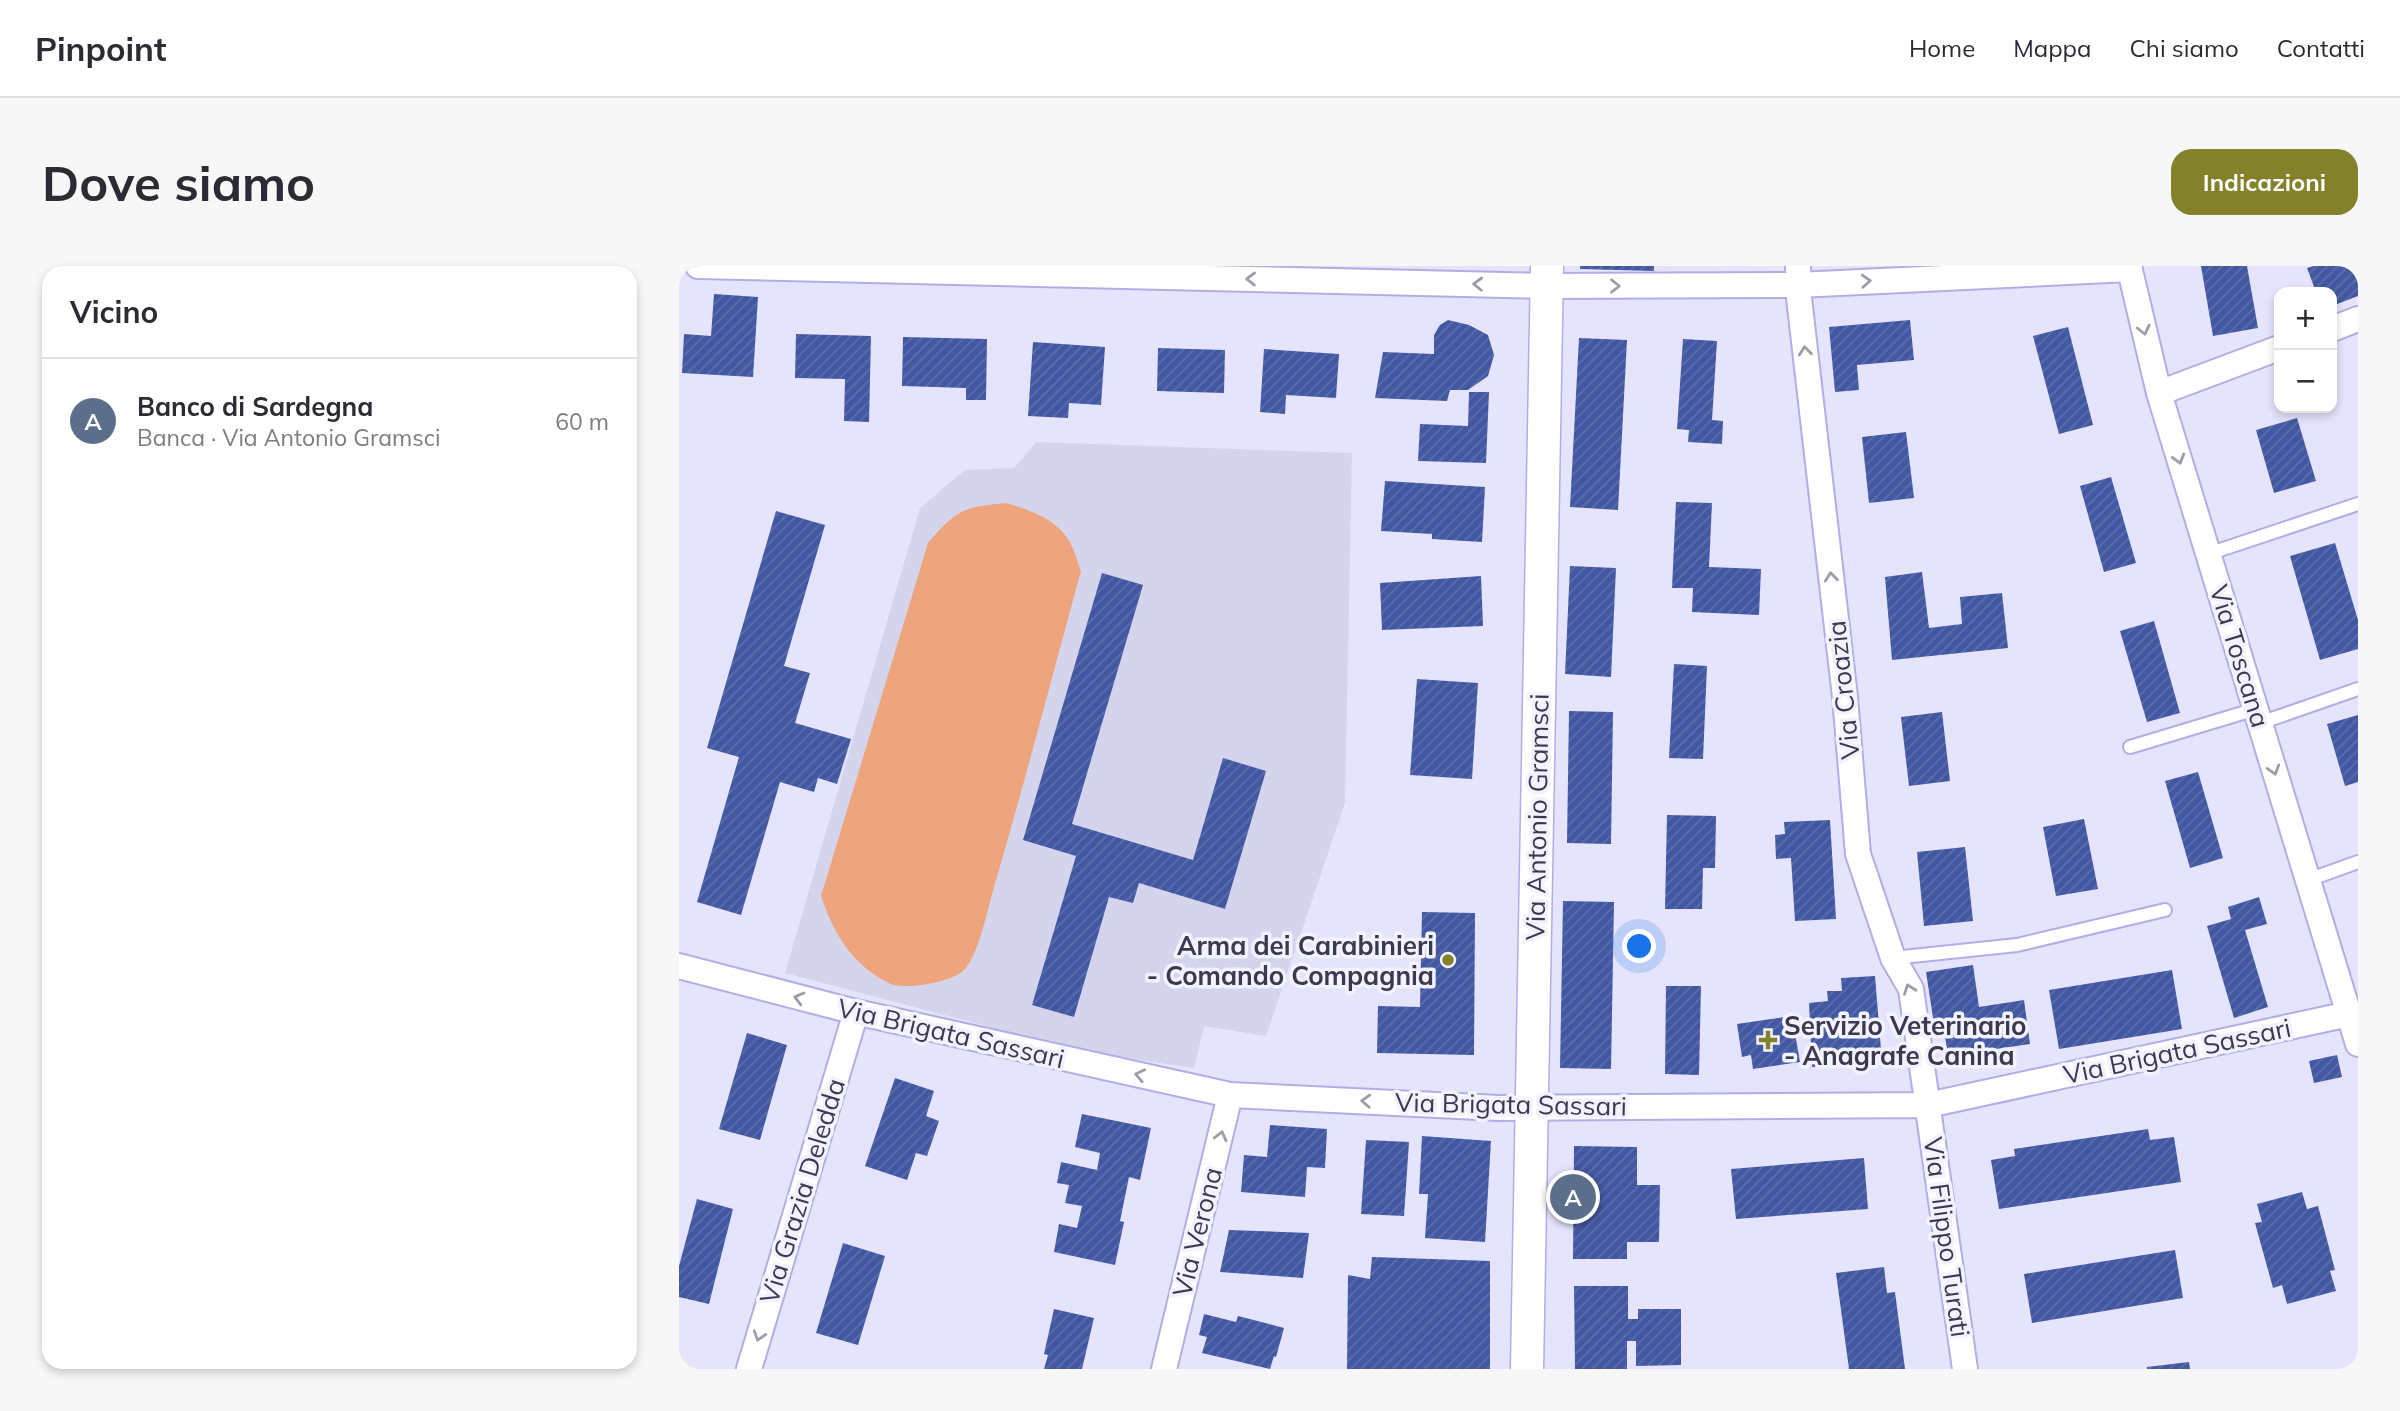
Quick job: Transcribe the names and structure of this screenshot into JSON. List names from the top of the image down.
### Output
{
  "streets": {
    "street": [
      "Via Toscana",
      "Via Croazia",
      "Via Antonio Gramsci",
      "Via Brigata Sassari",
      "Via Grazia Deledda",
      "Via Verona",
      "Via Filippo Turati"
    ]
  },
  "crossings": [
    ["Via Toscana", "Via Brigata Sassari"],
    ["Via Croazia", "Via Brigata Sassari"],
    ["Via Croazia", "Via Filippo Turati"],
    ["Via Antonio Gramsci", "Via Brigata Sassari"],
    ["Via Brigata Sassari", "Via Grazia Deledda"],
    ["Via Brigata Sassari", "Via Verona"],
    ["Via Brigata Sassari", "Via Filippo Turati"]
  ],
  "one_way": [
    "Via Toscana",
    "Via Croazia",
    "Via Brigata Sassari",
    "Via Grazia Deledda",
    "Via Verona"
  ],
  "places": {
    "other": ["Arma dei Carabinieri - Comando Compagnia"],
    "health": ["Servizio Veterinario - Anagrafe Canina"]
  },
  "page": {
    "header": "Pinpoint",
    "nav": [
      "Home",
      "Mappa",
      "Chi siamo",
      "Contatti"
    ],
    "buttons": "Indicazioni",
    "title": "Dove siamo",
    "heading": "Vicino",
    "map_buttons": ["+", "−"],
    "list": [
      {
        "mark": "A",
        "name": "Banco di Sardegna",
        "note": "Banca · Via Antonio Gramsci",
        "value": "60 m"
      }
    ],
    "pins": "A"
  }
}
